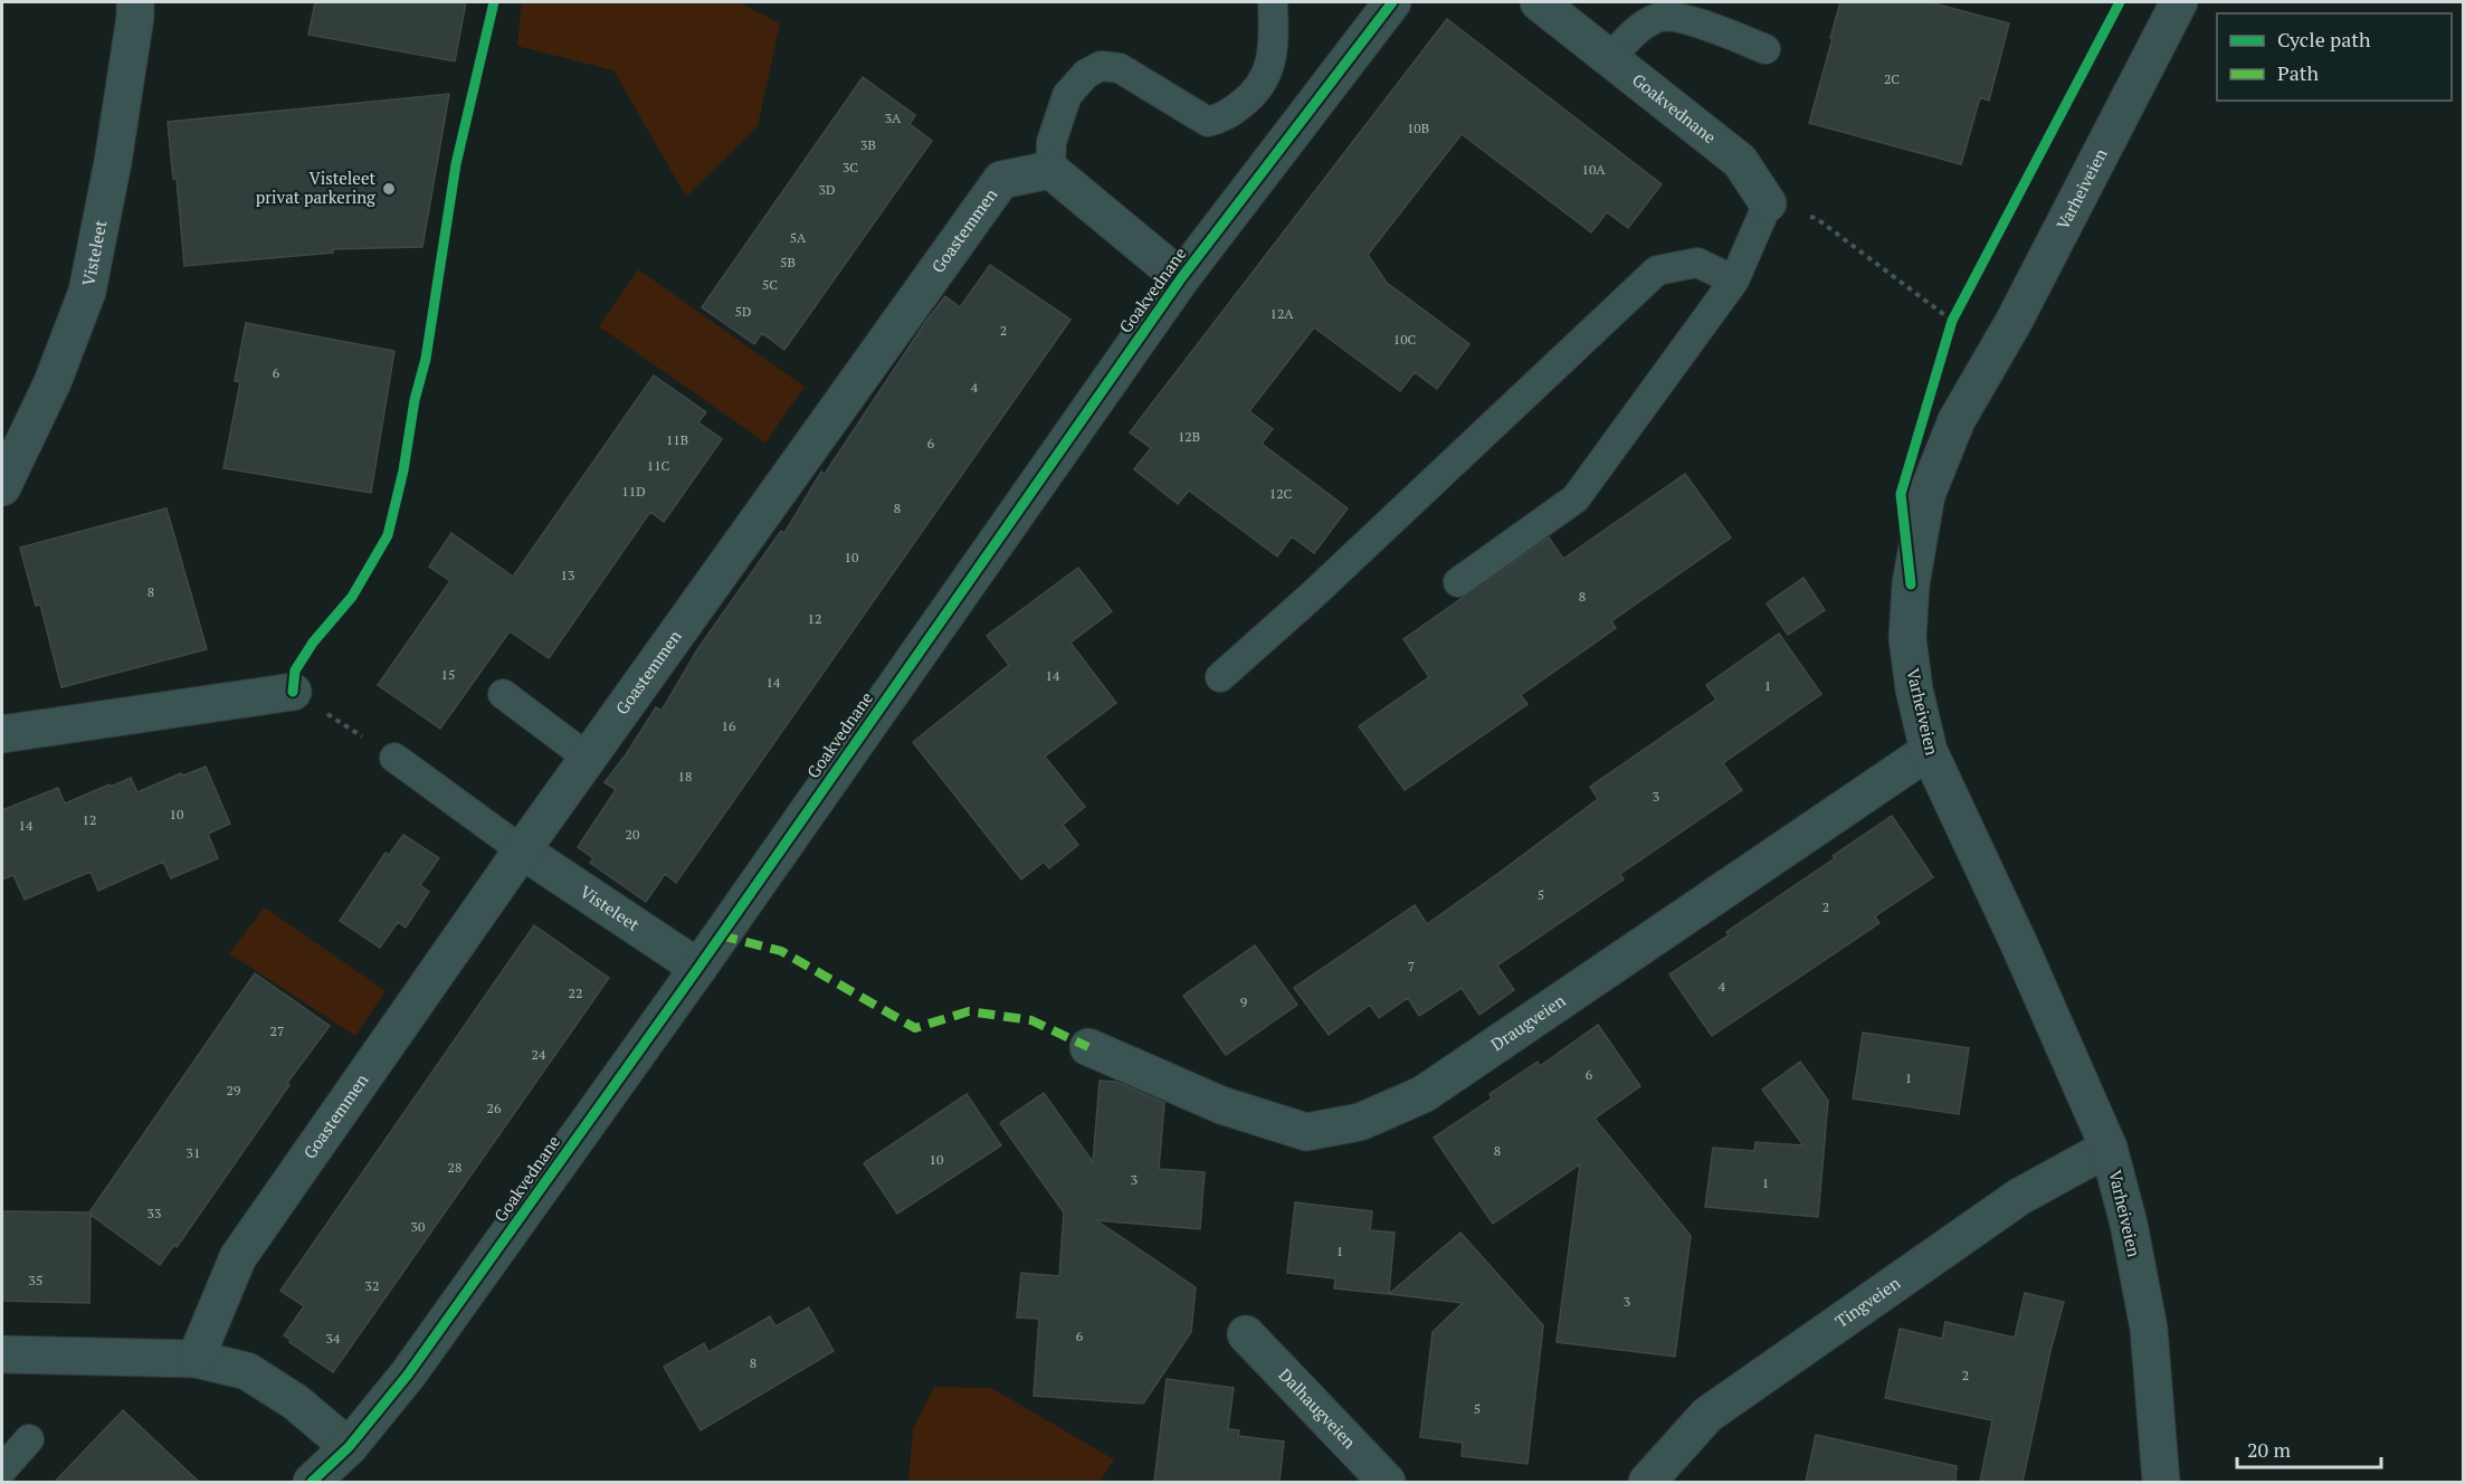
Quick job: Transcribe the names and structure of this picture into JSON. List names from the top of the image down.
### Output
{
  "streets": {
    "street": [
      "Goakvednane",
      "Varheiveien",
      "Goastemmen",
      "Visteleet",
      "Draugveien",
      "Tingveien",
      "Dalhaugveien"
    ]
  },
  "crossings": [
    ["Goakvednane", "Visteleet"],
    ["Varheiveien", "Draugveien"],
    ["Varheiveien", "Tingveien"],
    ["Goastemmen", "Visteleet"]
  ],
  "places": ["Visteleet privat parkering"],
  "house_numbers": [
    "2C",
    "3A",
    "10B",
    "3B",
    "3C",
    "10A",
    "3D",
    "5A",
    "5B",
    "5C",
    "5D",
    "12A",
    "2",
    "10C",
    "6",
    "4",
    "12B",
    "11B",
    "6",
    "11C",
    "11D",
    "12C",
    "8",
    "10",
    "13",
    "8",
    "8",
    "12",
    "15",
    "14",
    "14",
    "1",
    "16",
    "18",
    "3",
    "10",
    "12",
    "14",
    "20",
    "5",
    "2",
    "7",
    "4",
    "22",
    "9",
    "27",
    "24",
    "6",
    "1",
    "29",
    "26",
    "8",
    "31",
    "10",
    "28",
    "3",
    "1",
    "33",
    "30",
    "1",
    "35",
    "32",
    "3",
    "6",
    "34",
    "8",
    "2",
    "5"
  ],
  "legend": ["Cycle path", "Path"],
  "scale_bar": "20 m"
}
